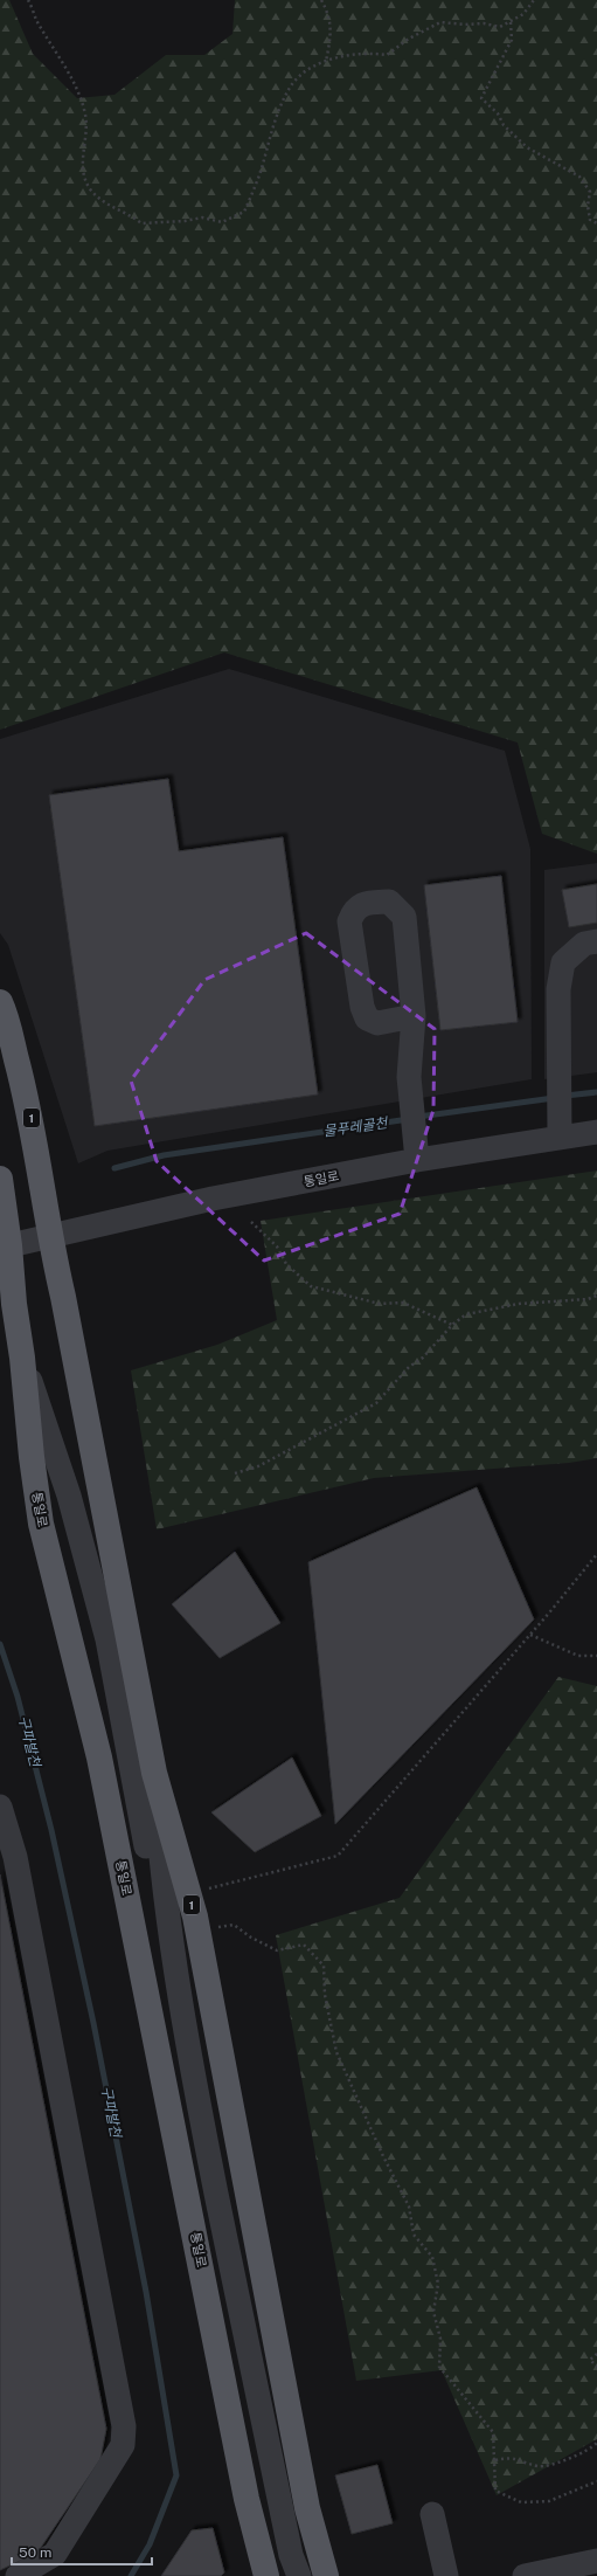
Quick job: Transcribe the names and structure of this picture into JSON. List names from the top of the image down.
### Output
{
  "streets": {
    "main road": ["1", "통일로"]
  },
  "crossings": [
    ["1", "통일로"]
  ],
  "water": ["물푸레골천", "구파발천"],
  "scale_bar": "50 m"
}
